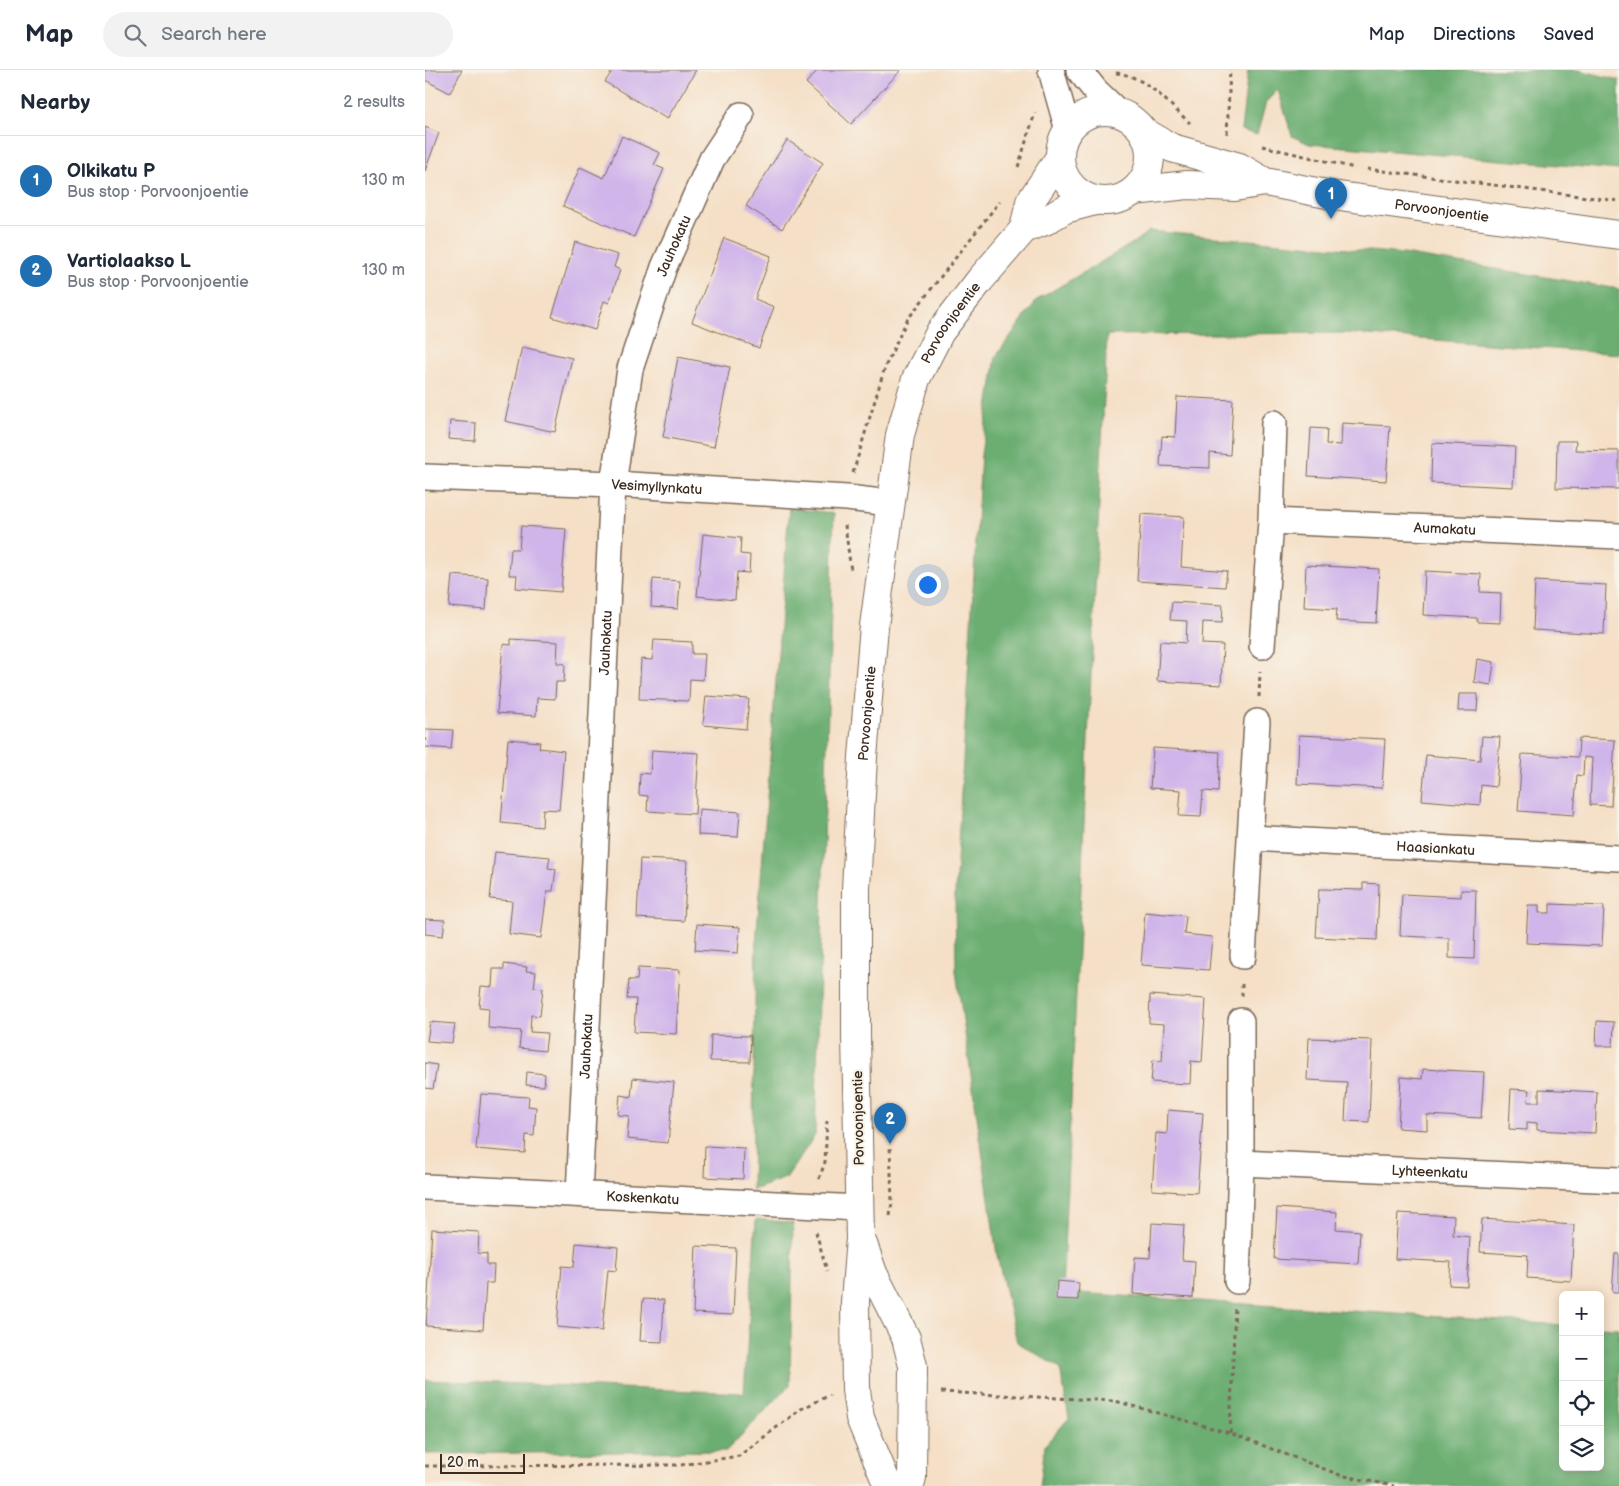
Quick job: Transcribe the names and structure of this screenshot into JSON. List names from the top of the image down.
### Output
{
  "streets": {
    "street": [
      "Porvoonjoentie",
      "Jauhokatu",
      "Vesimyllynkatu",
      "Aumakatu",
      "Haasiankatu",
      "Lyhteenkatu",
      "Koskenkatu"
    ]
  },
  "crossings": [
    ["Porvoonjoentie", "Vesimyllynkatu"],
    ["Porvoonjoentie", "Koskenkatu"],
    ["Jauhokatu", "Vesimyllynkatu"],
    ["Jauhokatu", "Koskenkatu"]
  ],
  "scale_bar": "20 m",
  "page": {
    "header": "Map",
    "search": "Search here",
    "nav": ["Map", "Directions", "Saved"],
    "heading": ["Nearby", "2 results"],
    "list": [
      {
        "mark": "1",
        "name": "Olkikatu P",
        "note": "Bus stop · Porvoonjoentie",
        "value": "130 m"
      },
      {
        "mark": "2",
        "name": "Vartiolaakso L",
        "note": "Bus stop · Porvoonjoentie",
        "value": "130 m"
      }
    ],
    "pins": ["1", "2"],
    "map_buttons": ["+", "−"],
    "scale": "20 m"
  }
}
